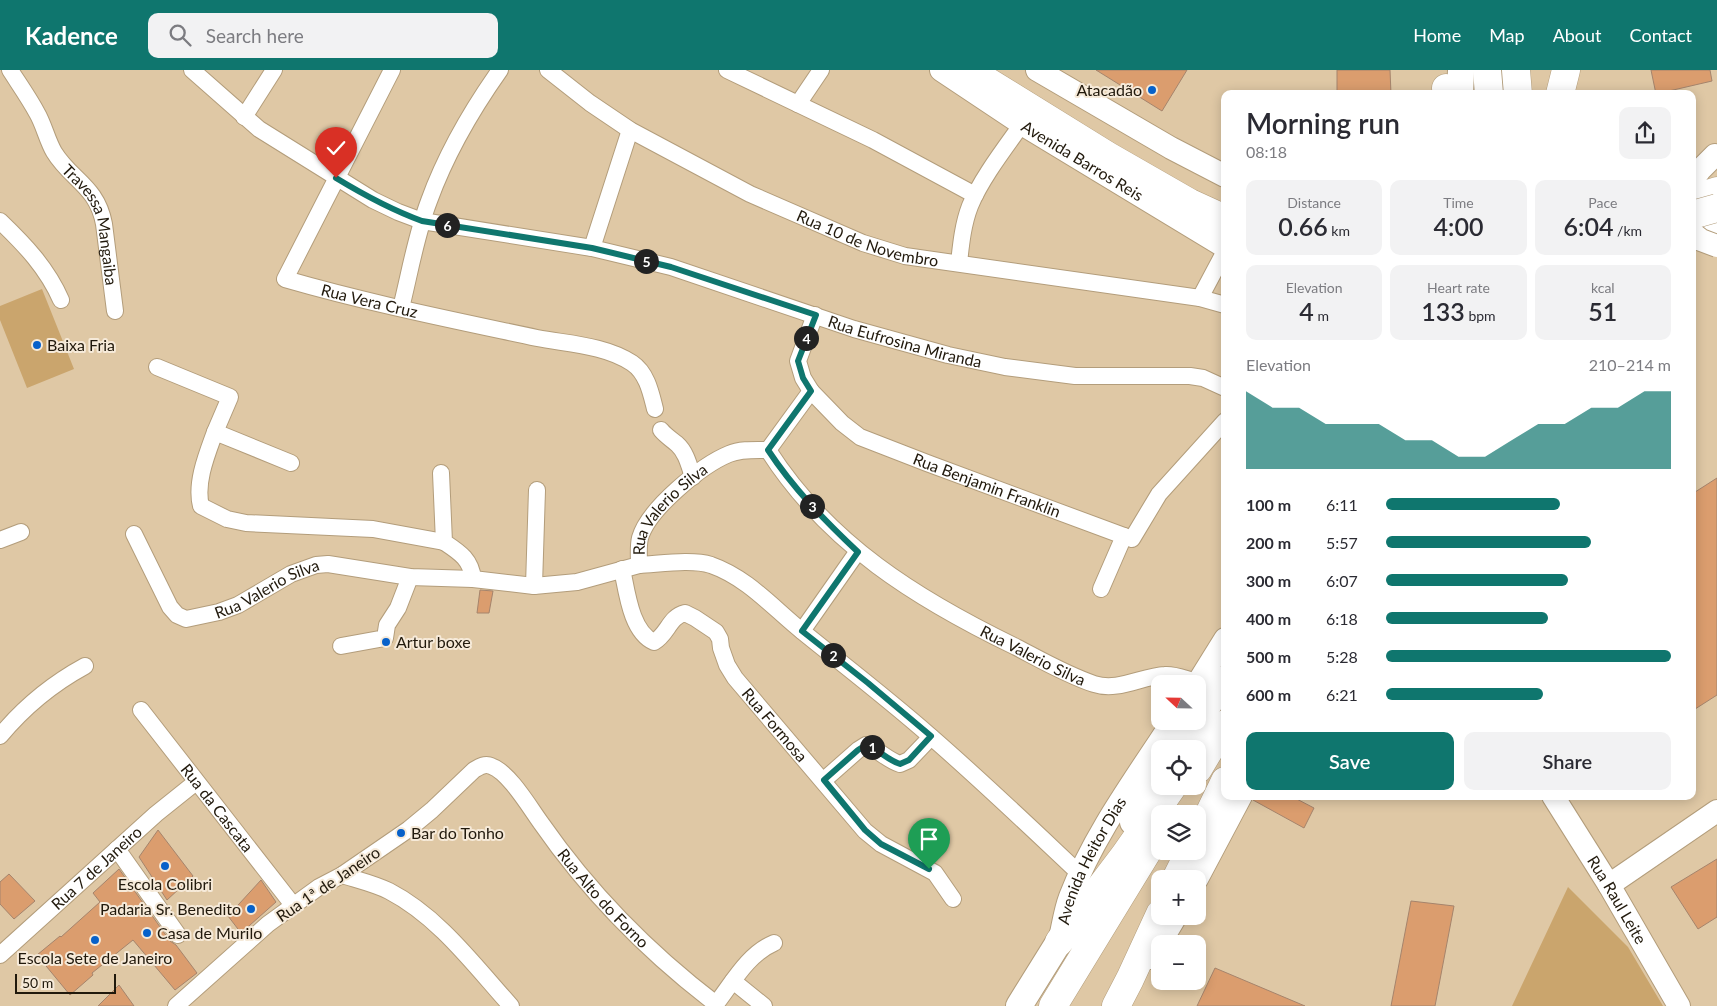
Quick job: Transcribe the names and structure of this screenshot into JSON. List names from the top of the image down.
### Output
{
  "streets": {
    "main road": ["Avenida Barros Reis", "Avenida Heitor Dias", "Rua Raul Leite"],
    "street": [
      "Travessa Mangaiba",
      "Rua 10 de Novembro",
      "Rua Vera Cruz",
      "Rua Eufrosina Miranda",
      "Rua Benjamin Franklin",
      "Rua Valerio Silva",
      "Rua Formosa",
      "Rua da Cascata",
      "Rua 7 de Janeiro",
      "Rua 1ª de Janeiro",
      "Rua Alto do Forno"
    ]
  },
  "crossings": [
    ["Rua Vera Cruz", "Rua Eufrosina Miranda"],
    ["Rua Eufrosina Miranda", "Rua Benjamin Franklin"],
    ["Rua Valerio Silva", "Rua Formosa"],
    ["Rua da Cascata", "Rua 7 de Janeiro"],
    ["Rua da Cascata", "Rua 1ª de Janeiro"],
    ["Rua 1ª de Janeiro", "Rua Alto do Forno"]
  ],
  "places": [
    "Atacadão",
    "Baixa Fria",
    "Artur boxe",
    "Bar do Tonho",
    "Escola Colibri",
    "Padaria Sr. Benedito",
    "Casa de Murilo",
    "Escola Sete de Janeiro"
  ],
  "scale_bar": "50 m",
  "north": "left",
  "page": {
    "header": "Kadence",
    "search": "Search here",
    "nav": [
      "Home",
      "Map",
      "About",
      "Contact"
    ],
    "heading": ["Morning run", "08:18"],
    "stats": [
      ["Distance", "0.66 km"],
      ["Time", "4:00"],
      ["Pace", "6:04 /km"],
      ["Elevation", "4 m"],
      ["Heart rate", "133 bpm"],
      ["kcal", "51"]
    ],
    "pins": [
      "6",
      "5",
      "4",
      "3",
      "2",
      "1"
    ],
    "chart": ["Elevation", "210–214 m"],
    "list": [
      {
        "name": "100 m",
        "note": "6:11"
      },
      {
        "name": "200 m",
        "note": "5:57"
      },
      {
        "name": "300 m",
        "note": "6:07"
      },
      {
        "name": "400 m",
        "note": "6:18"
      },
      {
        "name": "500 m",
        "note": "5:28"
      },
      {
        "name": "600 m",
        "note": "6:21"
      }
    ],
    "map_buttons": ["+", "−"],
    "buttons": ["Save", "Share"],
    "scale": "50 m"
  }
}
